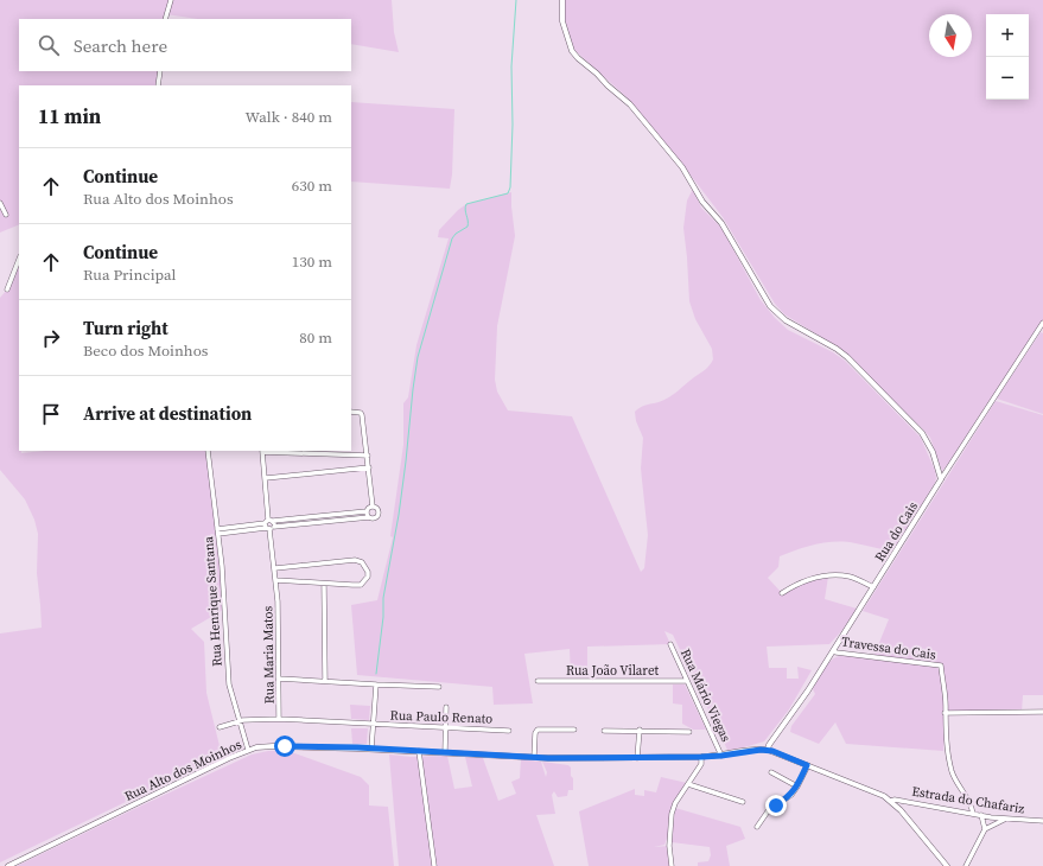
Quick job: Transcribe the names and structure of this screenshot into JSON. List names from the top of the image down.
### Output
{
  "streets": {
    "street": [
      "Rua do Cais",
      "Rua Henrique Santana",
      "Travessa do Cais",
      "Rua Maria Matos",
      "Rua João Vilaret",
      "Rua Mário Viegas",
      "Rua Paulo Renato",
      "Rua Alto dos Moinhos",
      "Estrada do Chafariz"
    ]
  },
  "crossings": [
    ["Rua do Cais", "Travessa do Cais"],
    ["Rua do Cais", "Rua Alto dos Moinhos"],
    ["Rua Henrique Santana", "Rua Maria Matos"],
    ["Rua Henrique Santana", "Rua Alto dos Moinhos"],
    ["Rua Maria Matos", "Rua Paulo Renato"],
    ["Rua João Vilaret", "Rua Mário Viegas"],
    ["Rua Mário Viegas", "Rua Alto dos Moinhos"]
  ],
  "north": "bottom",
  "page": {
    "map_buttons": ["+", "−"],
    "search": "Search here",
    "heading": ["11 min", "Walk · 840 m"],
    "list": [
      ["Continue", "Rua Alto dos Moinhos", "630 m"],
      ["Continue", "Rua Principal", "130 m"],
      ["Turn right", "Beco dos Moinhos", "80 m"],
      "Arrive at destination"
    ]
  }
}
